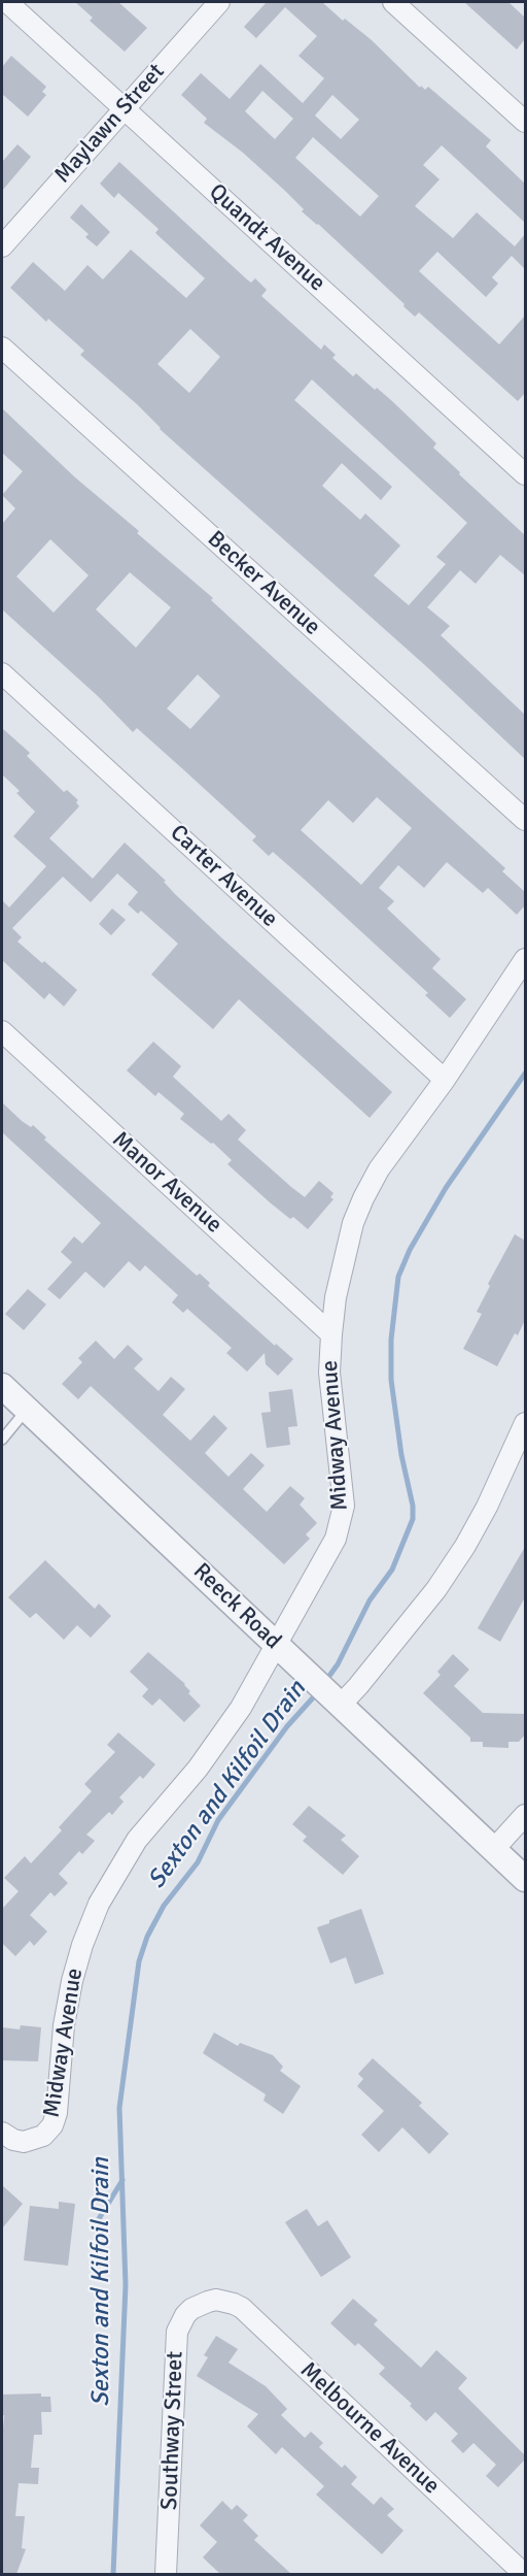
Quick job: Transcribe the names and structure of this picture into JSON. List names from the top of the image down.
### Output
{
  "streets": {
    "street": [
      "Maylawn Street",
      "Quandt Avenue",
      "Becker Avenue",
      "Carter Avenue",
      "Manor Avenue",
      "Midway Avenue",
      "Reeck Road",
      "Melbourne Avenue",
      "Southway Street"
    ]
  },
  "crossings": [
    ["Maylawn Street", "Quandt Avenue"],
    ["Carter Avenue", "Midway Avenue"],
    ["Manor Avenue", "Midway Avenue"],
    ["Midway Avenue", "Reeck Road"],
    ["Melbourne Avenue", "Southway Street"]
  ],
  "water": ["Sexton and Kilfoil Drain"]
}
